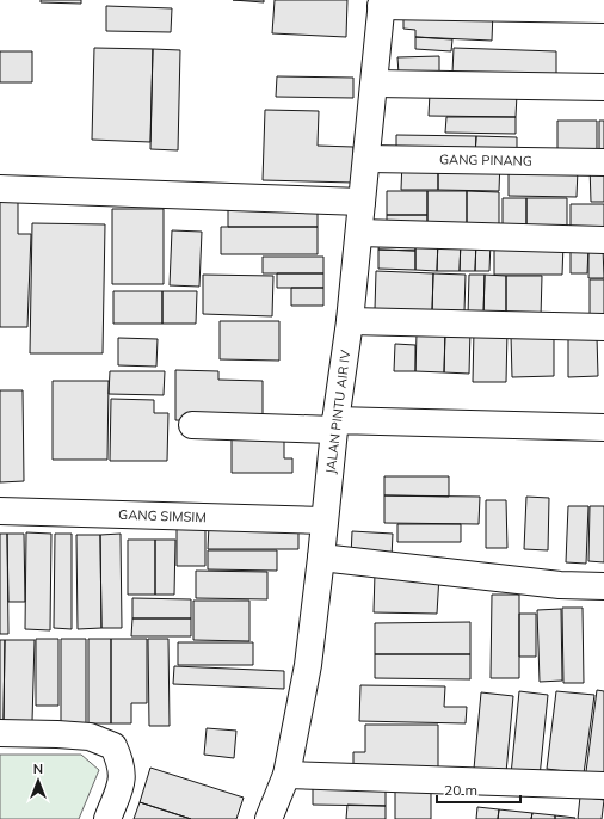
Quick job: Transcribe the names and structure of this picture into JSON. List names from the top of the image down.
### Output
{
  "streets": {
    "street": ["GANG PINANG", "JALAN PINTU AIR IV", "GANG SIMSIM"]
  },
  "crossings": [
    ["GANG PINANG", "JALAN PINTU AIR IV"],
    ["JALAN PINTU AIR IV", "GANG SIMSIM"]
  ],
  "scale_bar": "20 m",
  "north": "top"
}
